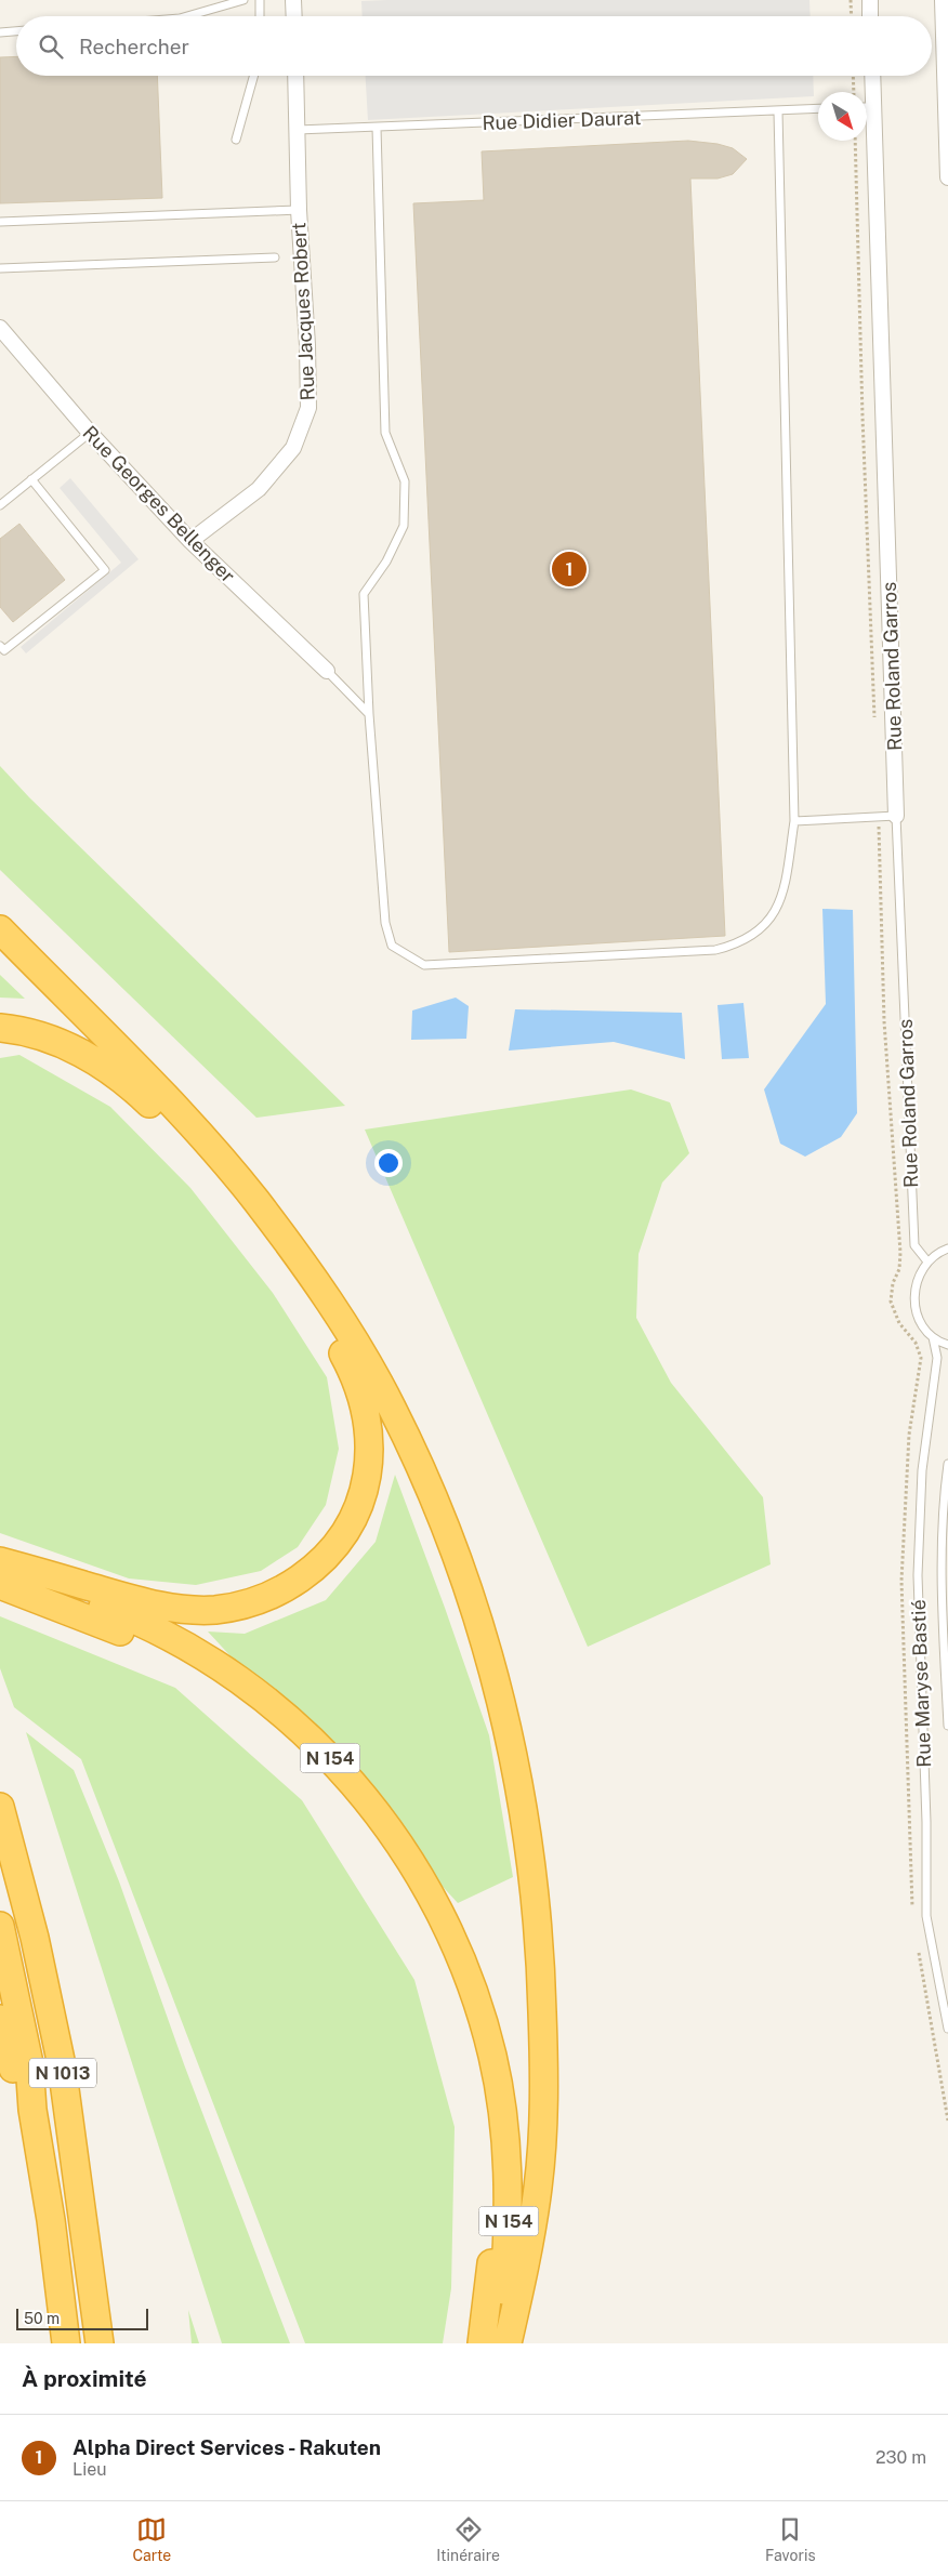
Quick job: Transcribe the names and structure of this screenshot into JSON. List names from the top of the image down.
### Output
{
  "streets": {
    "highway": ["N 154", "N 1013"],
    "street": ["Rue Jacques Robert", "Rue Georges Bellenger", "Rue Roland Garros"],
    "lane": ["Rue Didier Daurat", "Rue Maryse Bastié"]
  },
  "crossings": [
    ["Rue Didier Daurat", "Rue Jacques Robert"],
    ["Rue Jacques Robert", "Rue Georges Bellenger"]
  ],
  "scale_bar": "50 m",
  "north": "bottom right",
  "page": {
    "search": "Rechercher",
    "pins": "1",
    "scale": "50 m",
    "heading": "À proximité",
    "list": [
      {
        "mark": "1",
        "name": "Alpha Direct Services - Rakuten",
        "note": "Lieu",
        "value": "230 m"
      }
    ],
    "nav": ["Carte", "Itinéraire", "Favoris"]
  }
}
